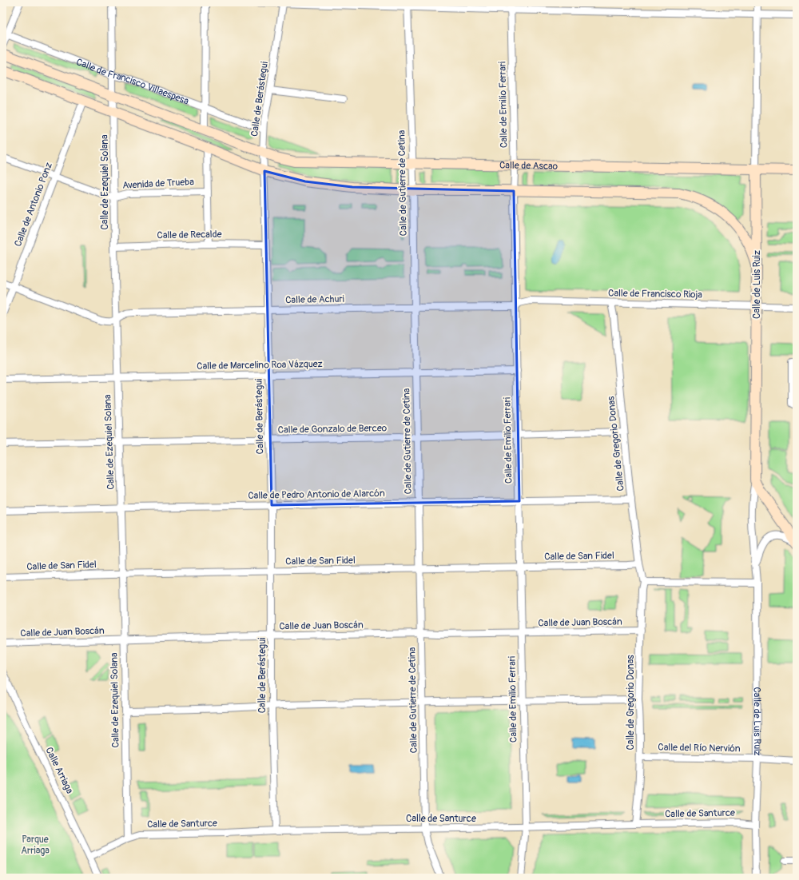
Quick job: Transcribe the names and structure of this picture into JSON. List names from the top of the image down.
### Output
{
  "streets": {
    "street": [
      "Calle de Francisco Villaespesa",
      "Calle de Berástegui",
      "Calle de Emilio Ferrari",
      "Calle de Ascao",
      "Calle de Ezequiel Solana",
      "Calle de Gutierre de Cetina",
      "Avenida de Trueba",
      "Calle de Antonio Ponz",
      "Calle de Recalde",
      "Calle de Luis Ruiz",
      "Calle de Francisco Rioja",
      "Calle de Achuri",
      "Calle de Marcelino Roa Vázquez",
      "Calle de Gonzalo de Berceo",
      "Calle de Gregorio Donas",
      "Calle de Pedro Antonio de Alarcón",
      "Calle de San Fidel",
      "Calle de Juan Boscán",
      "Calle del Río Nervión",
      "Calle Arriaga",
      "Calle de Santurce"
    ]
  },
  "crossings": [
    ["Calle de Francisco Villaespesa", "Calle de Berástegui"],
    ["Calle de Francisco Villaespesa", "Calle de Ascao"],
    ["Calle de Francisco Villaespesa", "Calle de Ezequiel Solana"],
    ["Calle de Berástegui", "Calle de Ascao"],
    ["Calle de Berástegui", "Calle de Recalde"],
    ["Calle de Berástegui", "Calle de Achuri"],
    ["Calle de Berástegui", "Calle de Marcelino Roa Vázquez"],
    ["Calle de Berástegui", "Calle de Gonzalo de Berceo"],
    ["Calle de Berástegui", "Calle de Pedro Antonio de Alarcón"],
    ["Calle de Berástegui", "Calle de San Fidel"],
    ["Calle de Berástegui", "Calle de Juan Boscán"],
    ["Calle de Berástegui", "Calle de Santurce"],
    ["Calle de Emilio Ferrari", "Calle de Ascao"],
    ["Calle de Emilio Ferrari", "Calle de Francisco Rioja"],
    ["Calle de Emilio Ferrari", "Calle de Achuri"],
    ["Calle de Emilio Ferrari", "Calle de Marcelino Roa Vázquez"],
    ["Calle de Emilio Ferrari", "Calle de Gonzalo de Berceo"],
    ["Calle de Emilio Ferrari", "Calle de Pedro Antonio de Alarcón"],
    ["Calle de Emilio Ferrari", "Calle de San Fidel"],
    ["Calle de Emilio Ferrari", "Calle de Juan Boscán"],
    ["Calle de Emilio Ferrari", "Calle de Santurce"],
    ["Calle de Ascao", "Calle de Gutierre de Cetina"],
    ["Calle de Ascao", "Calle de Luis Ruiz"],
    ["Calle de Ezequiel Solana", "Avenida de Trueba"],
    ["Calle de Ezequiel Solana", "Calle de Recalde"],
    ["Calle de Ezequiel Solana", "Calle de Achuri"],
    ["Calle de Ezequiel Solana", "Calle de Marcelino Roa Vázquez"],
    ["Calle de Ezequiel Solana", "Calle de Gonzalo de Berceo"],
    ["Calle de Ezequiel Solana", "Calle de Pedro Antonio de Alarcón"],
    ["Calle de Ezequiel Solana", "Calle de San Fidel"],
    ["Calle de Ezequiel Solana", "Calle de Juan Boscán"],
    ["Calle de Ezequiel Solana", "Calle de Santurce"],
    ["Calle de Gutierre de Cetina", "Calle de Achuri"],
    ["Calle de Gutierre de Cetina", "Calle de Marcelino Roa Vázquez"],
    ["Calle de Gutierre de Cetina", "Calle de Gonzalo de Berceo"],
    ["Calle de Gutierre de Cetina", "Calle de Pedro Antonio de Alarcón"],
    ["Calle de Gutierre de Cetina", "Calle de San Fidel"],
    ["Calle de Gutierre de Cetina", "Calle de Juan Boscán"],
    ["Calle de Gutierre de Cetina", "Calle de Santurce"],
    ["Avenida de Trueba", "Calle de Antonio Ponz"],
    ["Calle de Luis Ruiz", "Calle de Francisco Rioja"],
    ["Calle de Luis Ruiz", "Calle del Río Nervión"],
    ["Calle de Luis Ruiz", "Calle de Santurce"],
    ["Calle de Francisco Rioja", "Calle de Achuri"],
    ["Calle de Francisco Rioja", "Calle de Gregorio Donas"],
    ["Calle de Gonzalo de Berceo", "Calle de Gregorio Donas"],
    ["Calle de Gregorio Donas", "Calle de Pedro Antonio de Alarcón"],
    ["Calle de Gregorio Donas", "Calle de San Fidel"],
    ["Calle de Gregorio Donas", "Calle de Juan Boscán"],
    ["Calle de Gregorio Donas", "Calle del Río Nervión"],
    ["Calle de Gregorio Donas", "Calle de Santurce"]
  ],
  "parks": ["Parque Arriaga"]
}
